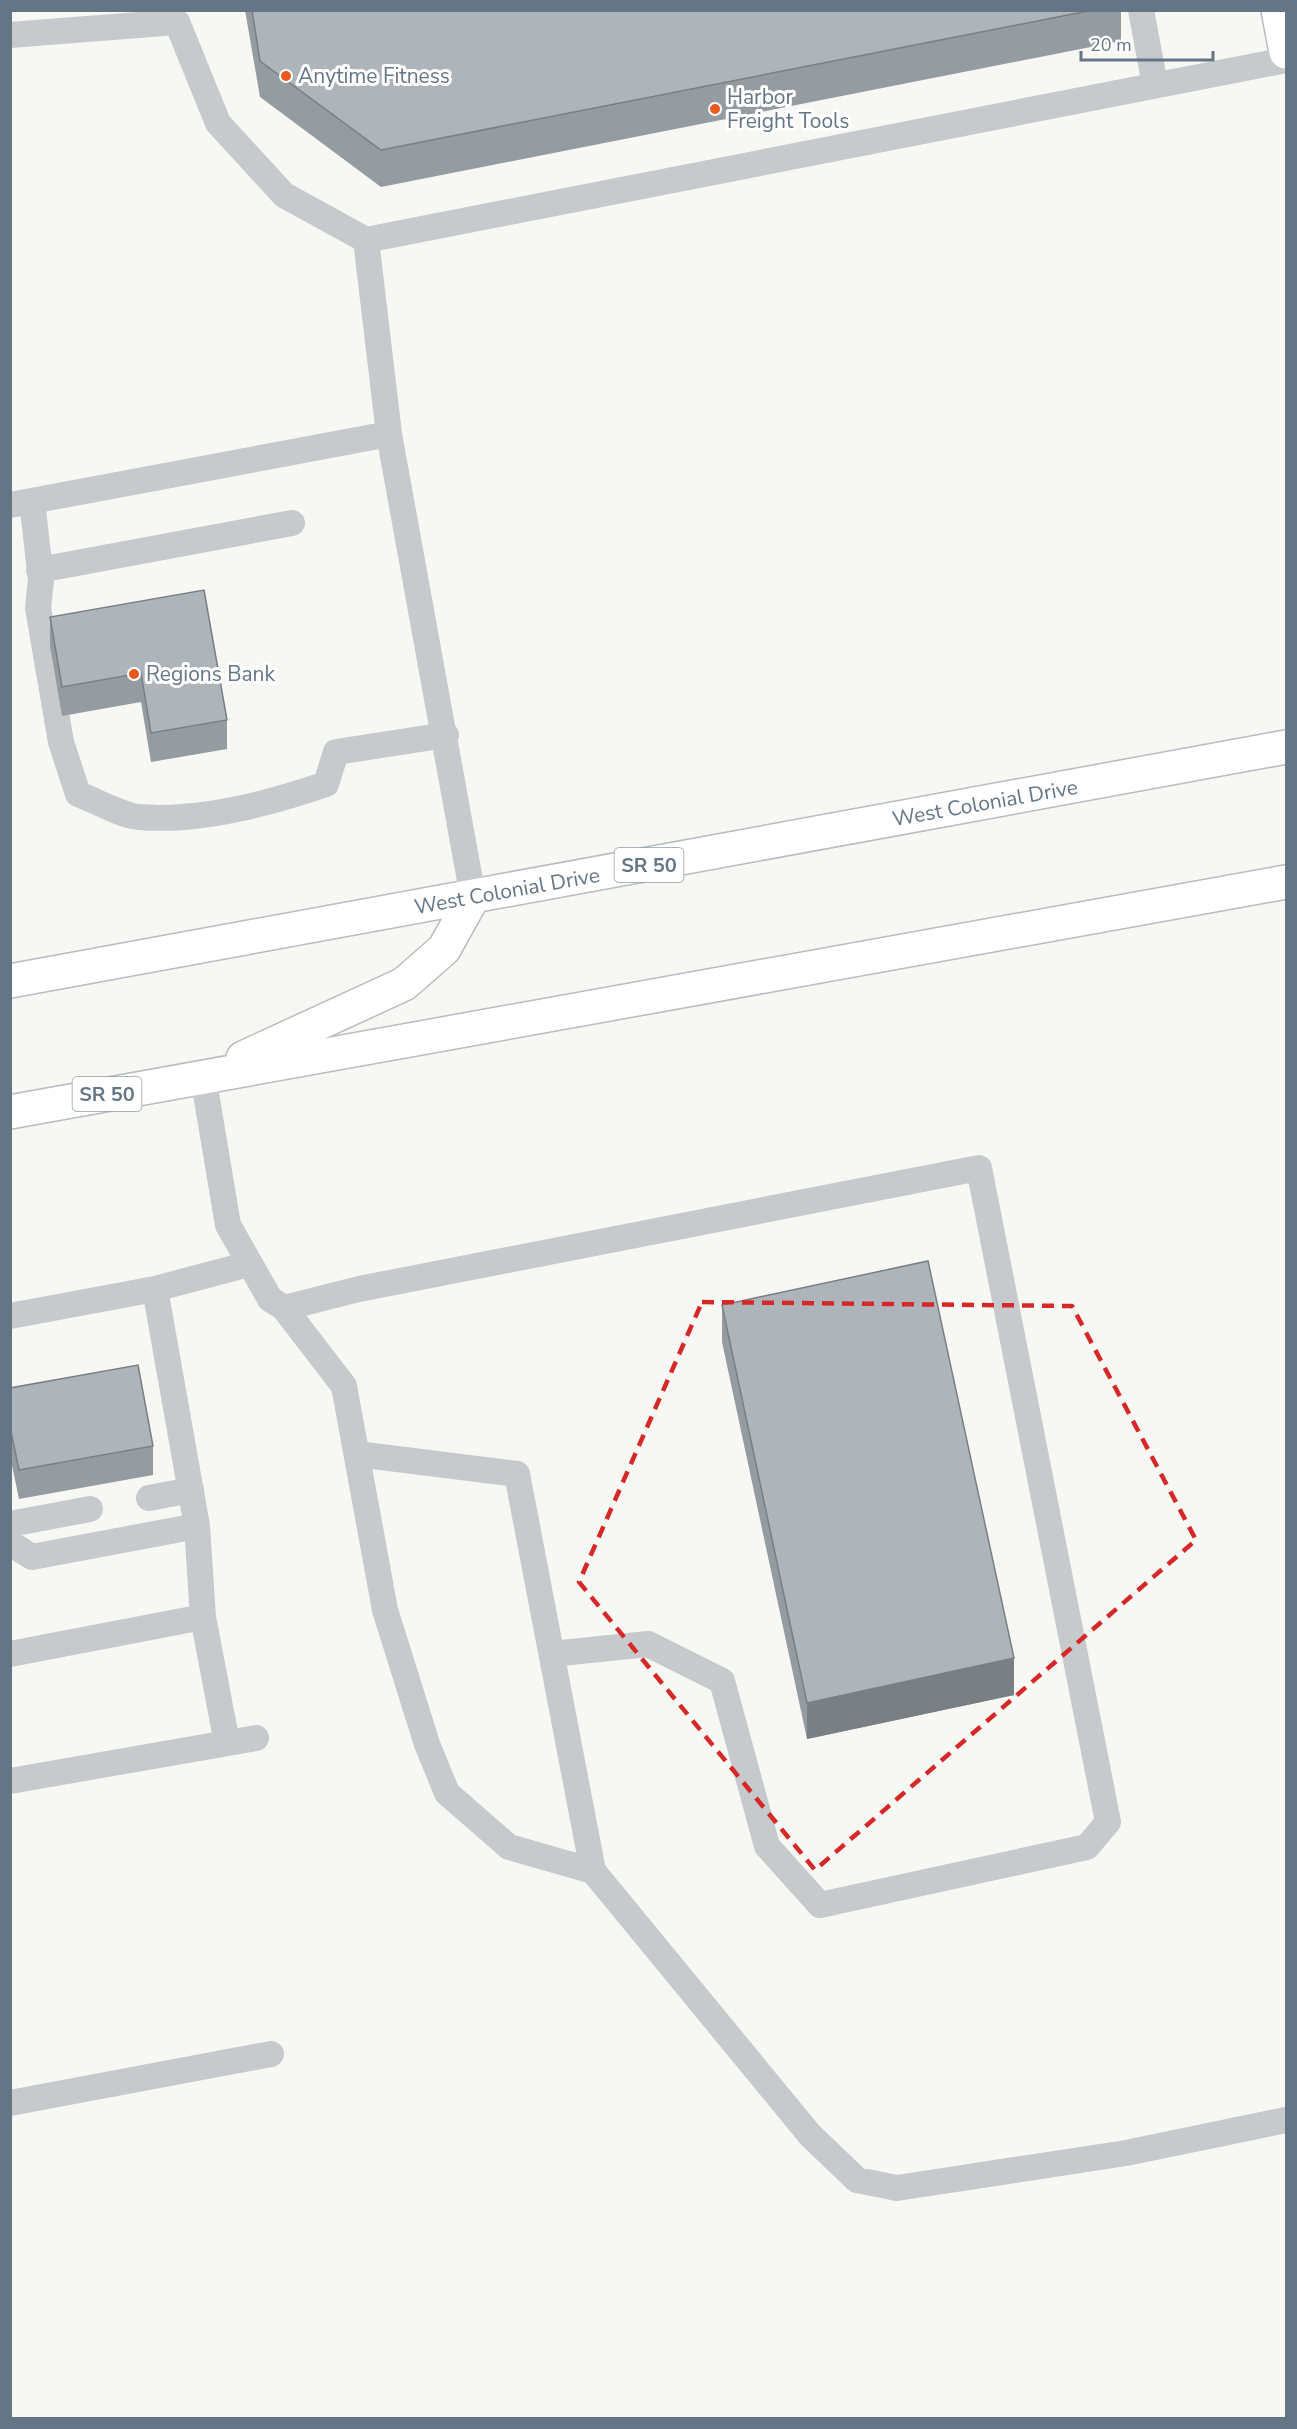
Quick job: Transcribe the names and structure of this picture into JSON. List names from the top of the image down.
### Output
{
  "streets": {
    "main road": ["West Colonial Drive", "SR 50"]
  },
  "places": ["Anytime Fitness", "Harbor Freight Tools", "Regions Bank"],
  "scale_bar": "20 m"
}
